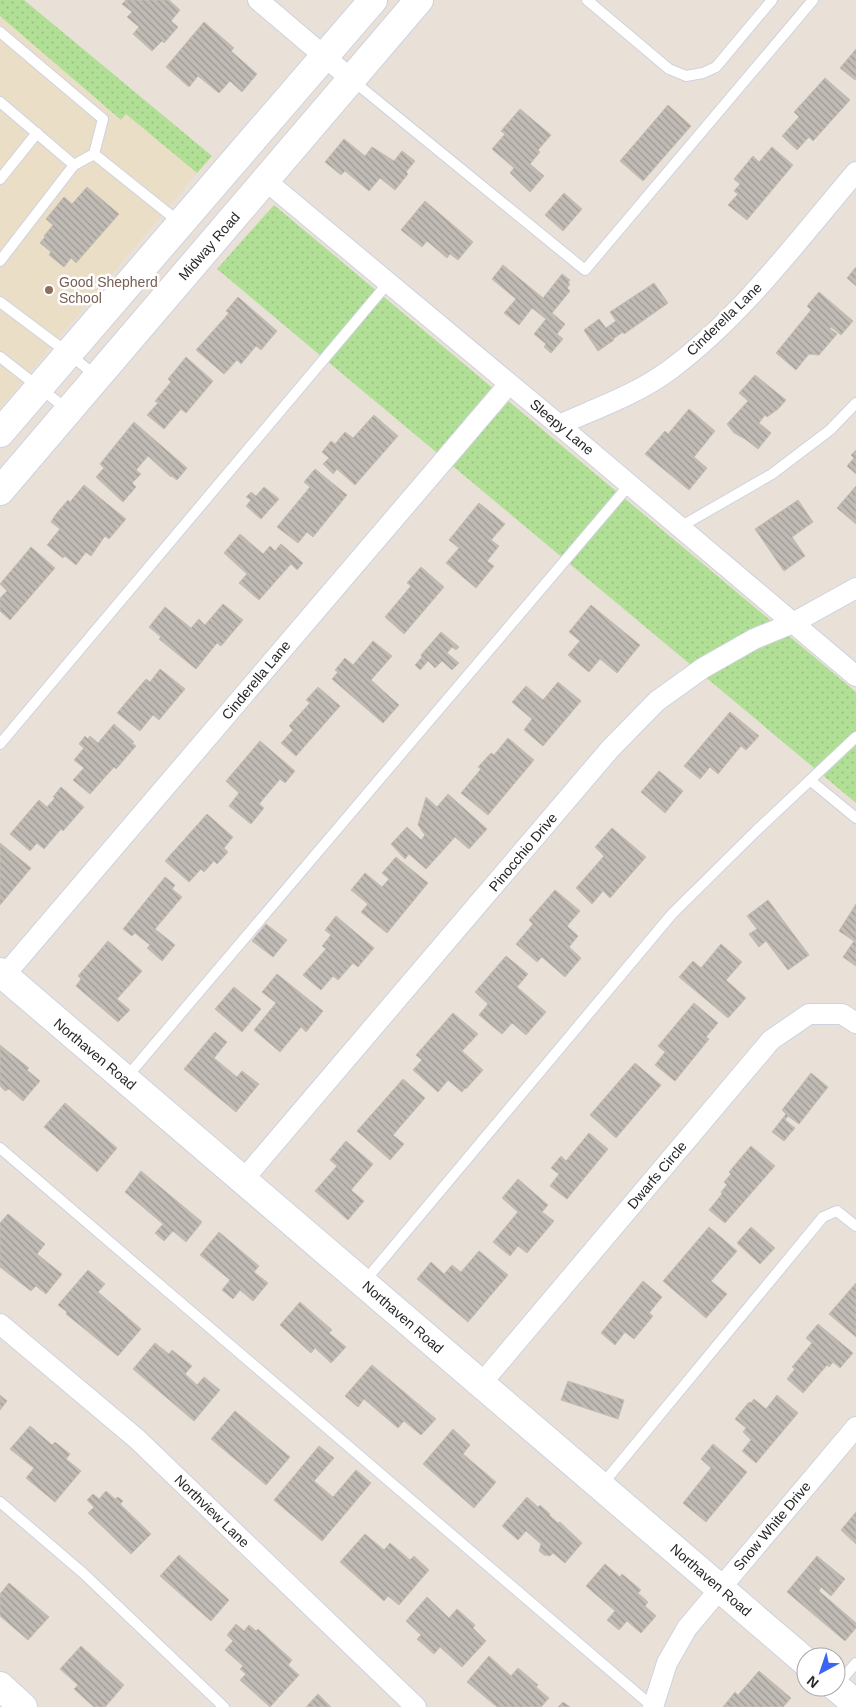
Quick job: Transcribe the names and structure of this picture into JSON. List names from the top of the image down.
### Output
{
  "streets": {
    "main road": ["Midway Road", "Northaven Road"],
    "street": [
      "Cinderella Lane",
      "Sleepy Lane",
      "Pinocchio Drive",
      "Dwarfs Circle",
      "Northview Lane",
      "Snow White Drive"
    ]
  },
  "crossings": [
    ["Midway Road", "Sleepy Lane"],
    ["Cinderella Lane", "Sleepy Lane"],
    ["Cinderella Lane", "Northaven Road"],
    ["Sleepy Lane", "Pinocchio Drive"],
    ["Pinocchio Drive", "Northaven Road"],
    ["Northaven Road", "Dwarfs Circle"],
    ["Northaven Road", "Snow White Drive"]
  ],
  "places": ["Good Shepherd School"],
  "north": "bottom left"
}
